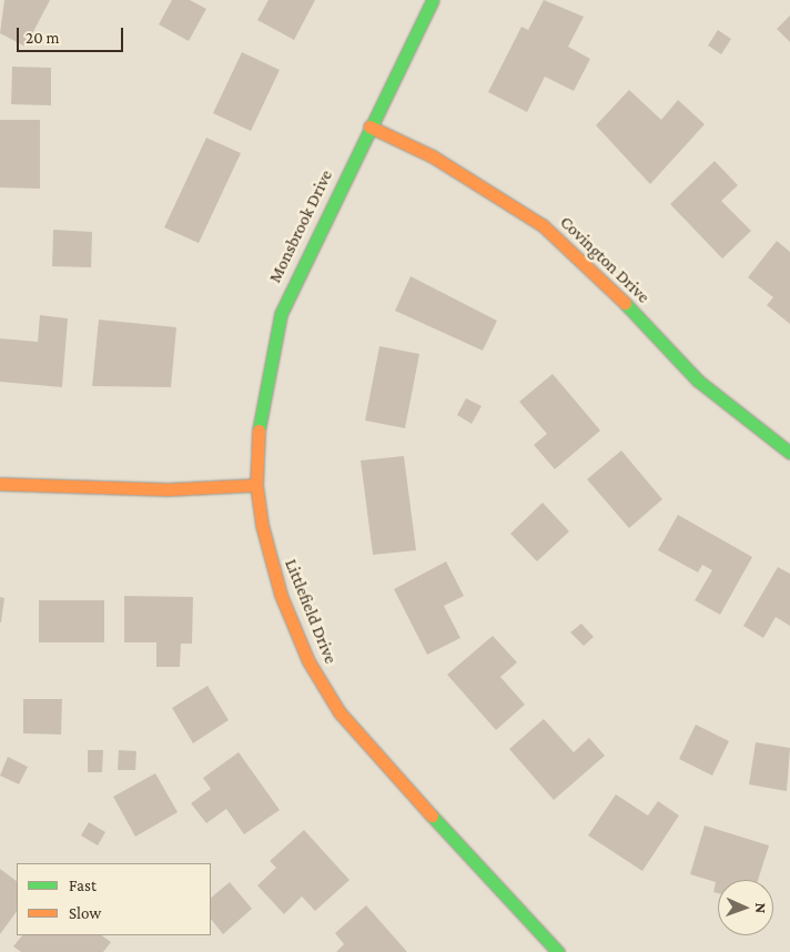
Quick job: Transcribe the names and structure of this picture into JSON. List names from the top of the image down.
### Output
{
  "streets": {
    "street": ["Monsbrook Drive", "Covington Drive", "Littlefield Drive"]
  },
  "crossings": [
    ["Monsbrook Drive", "Covington Drive"],
    ["Monsbrook Drive", "Littlefield Drive"]
  ],
  "legend": ["Fast", "Slow"],
  "scale_bar": "20 m",
  "north": "right"
}
